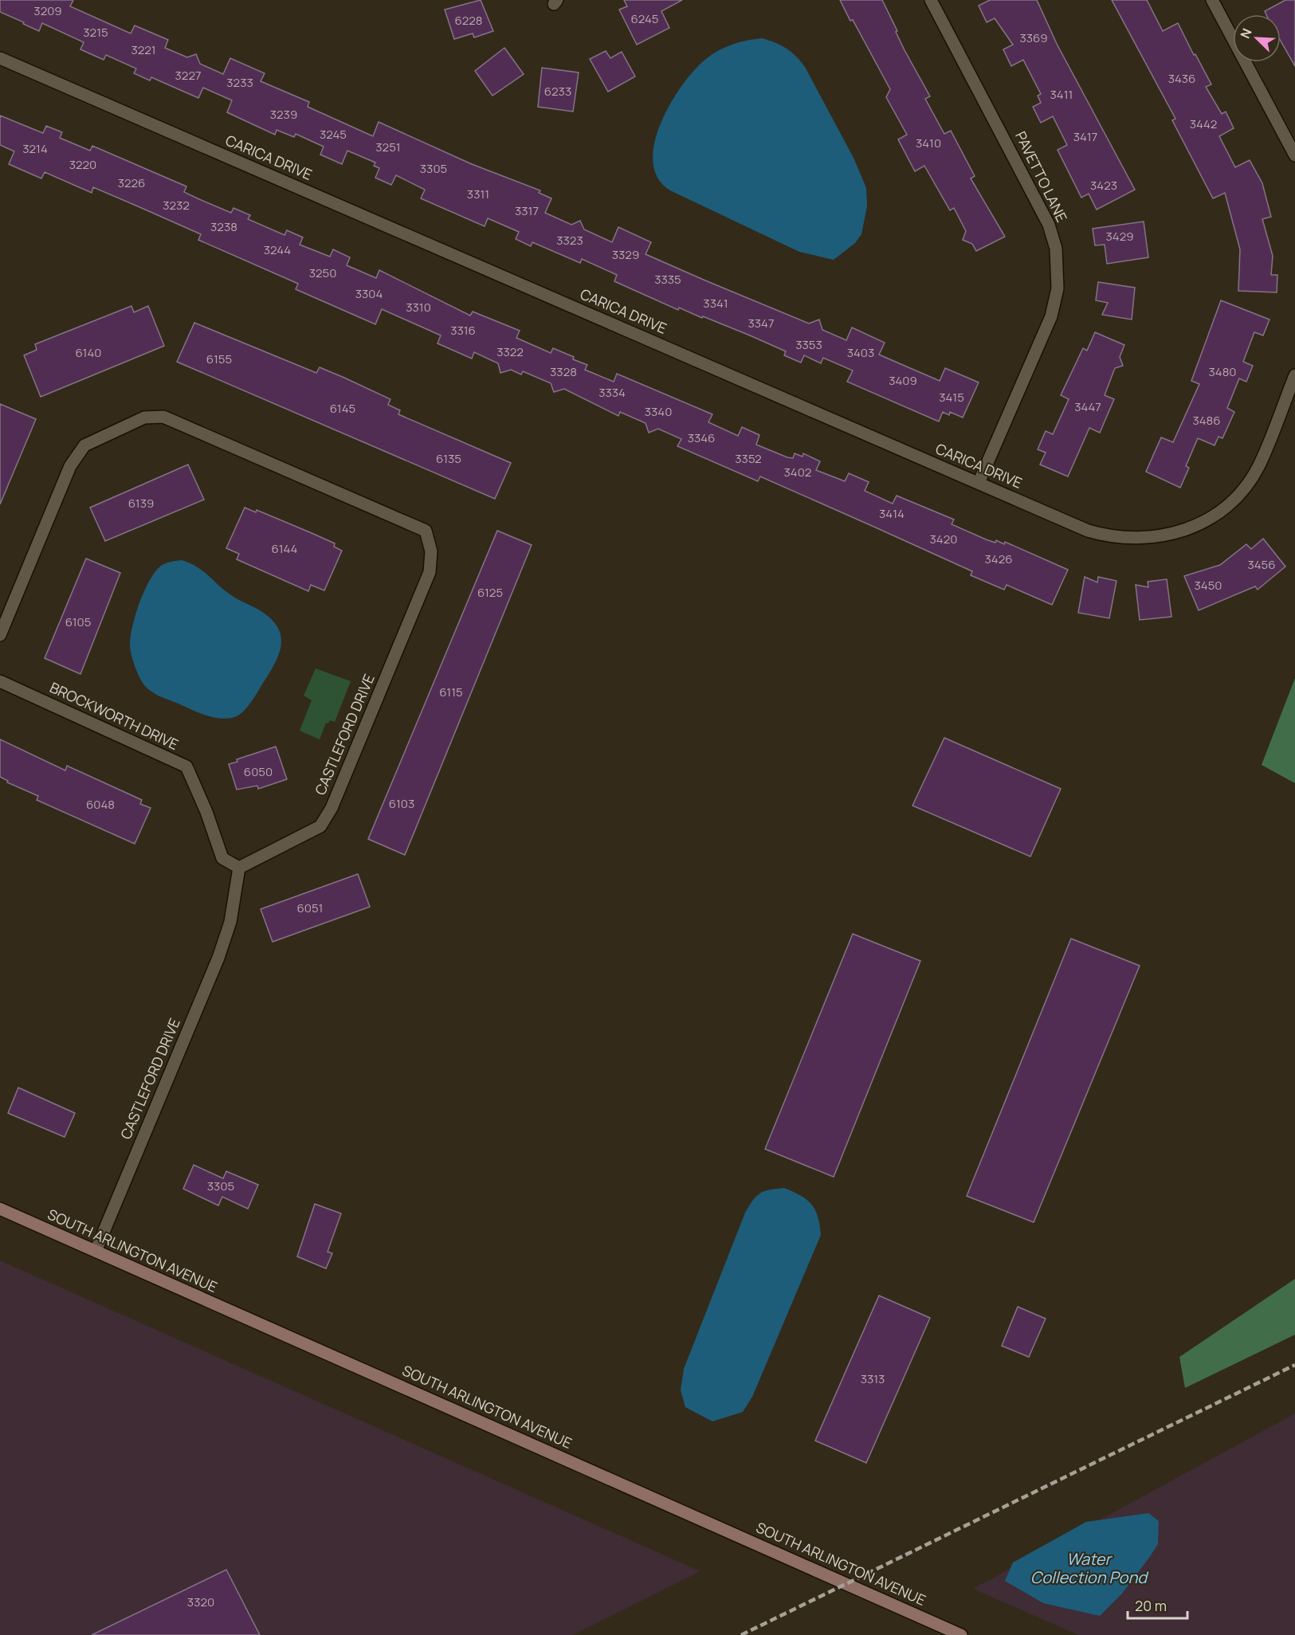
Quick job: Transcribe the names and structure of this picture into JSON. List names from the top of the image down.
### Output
{
  "streets": {
    "main road": ["SOUTH ARLINGTON AVENUE"],
    "street": [
      "CARICA DRIVE",
      "PAVETTO LANE",
      "BROCKWORTH DRIVE",
      "CASTLEFORD DRIVE"
    ]
  },
  "crossings": [
    ["CARICA DRIVE", "PAVETTO LANE"],
    ["BROCKWORTH DRIVE", "CASTLEFORD DRIVE"],
    ["CASTLEFORD DRIVE", "SOUTH ARLINGTON AVENUE"]
  ],
  "water": ["Water Collection Pond"],
  "house_numbers": [
    "3209",
    "6245",
    "6228",
    "3215",
    "3369",
    "3221",
    "3227",
    "3436",
    "3233",
    "6233",
    "3411",
    "3239",
    "3442",
    "3245",
    "3417",
    "3410",
    "3251",
    "3214",
    "3220",
    "3305",
    "3226",
    "3423",
    "3311",
    "3232",
    "3317",
    "3238",
    "3429",
    "3323",
    "3244",
    "3329",
    "3250",
    "3335",
    "3304",
    "3341",
    "3310",
    "3347",
    "3316",
    "3353",
    "3322",
    "6140",
    "3403",
    "6155",
    "3328",
    "3480",
    "3409",
    "3334",
    "3415",
    "3447",
    "6145",
    "3340",
    "3486",
    "3346",
    "6135",
    "3352",
    "3402",
    "6139",
    "3414",
    "3420",
    "6144",
    "3426",
    "3456",
    "3450",
    "6125",
    "6105",
    "6115",
    "6050",
    "6103",
    "6048",
    "6051",
    "3305",
    "3313",
    "3320"
  ],
  "scale_bar": "20 m",
  "north": "top left"
}
